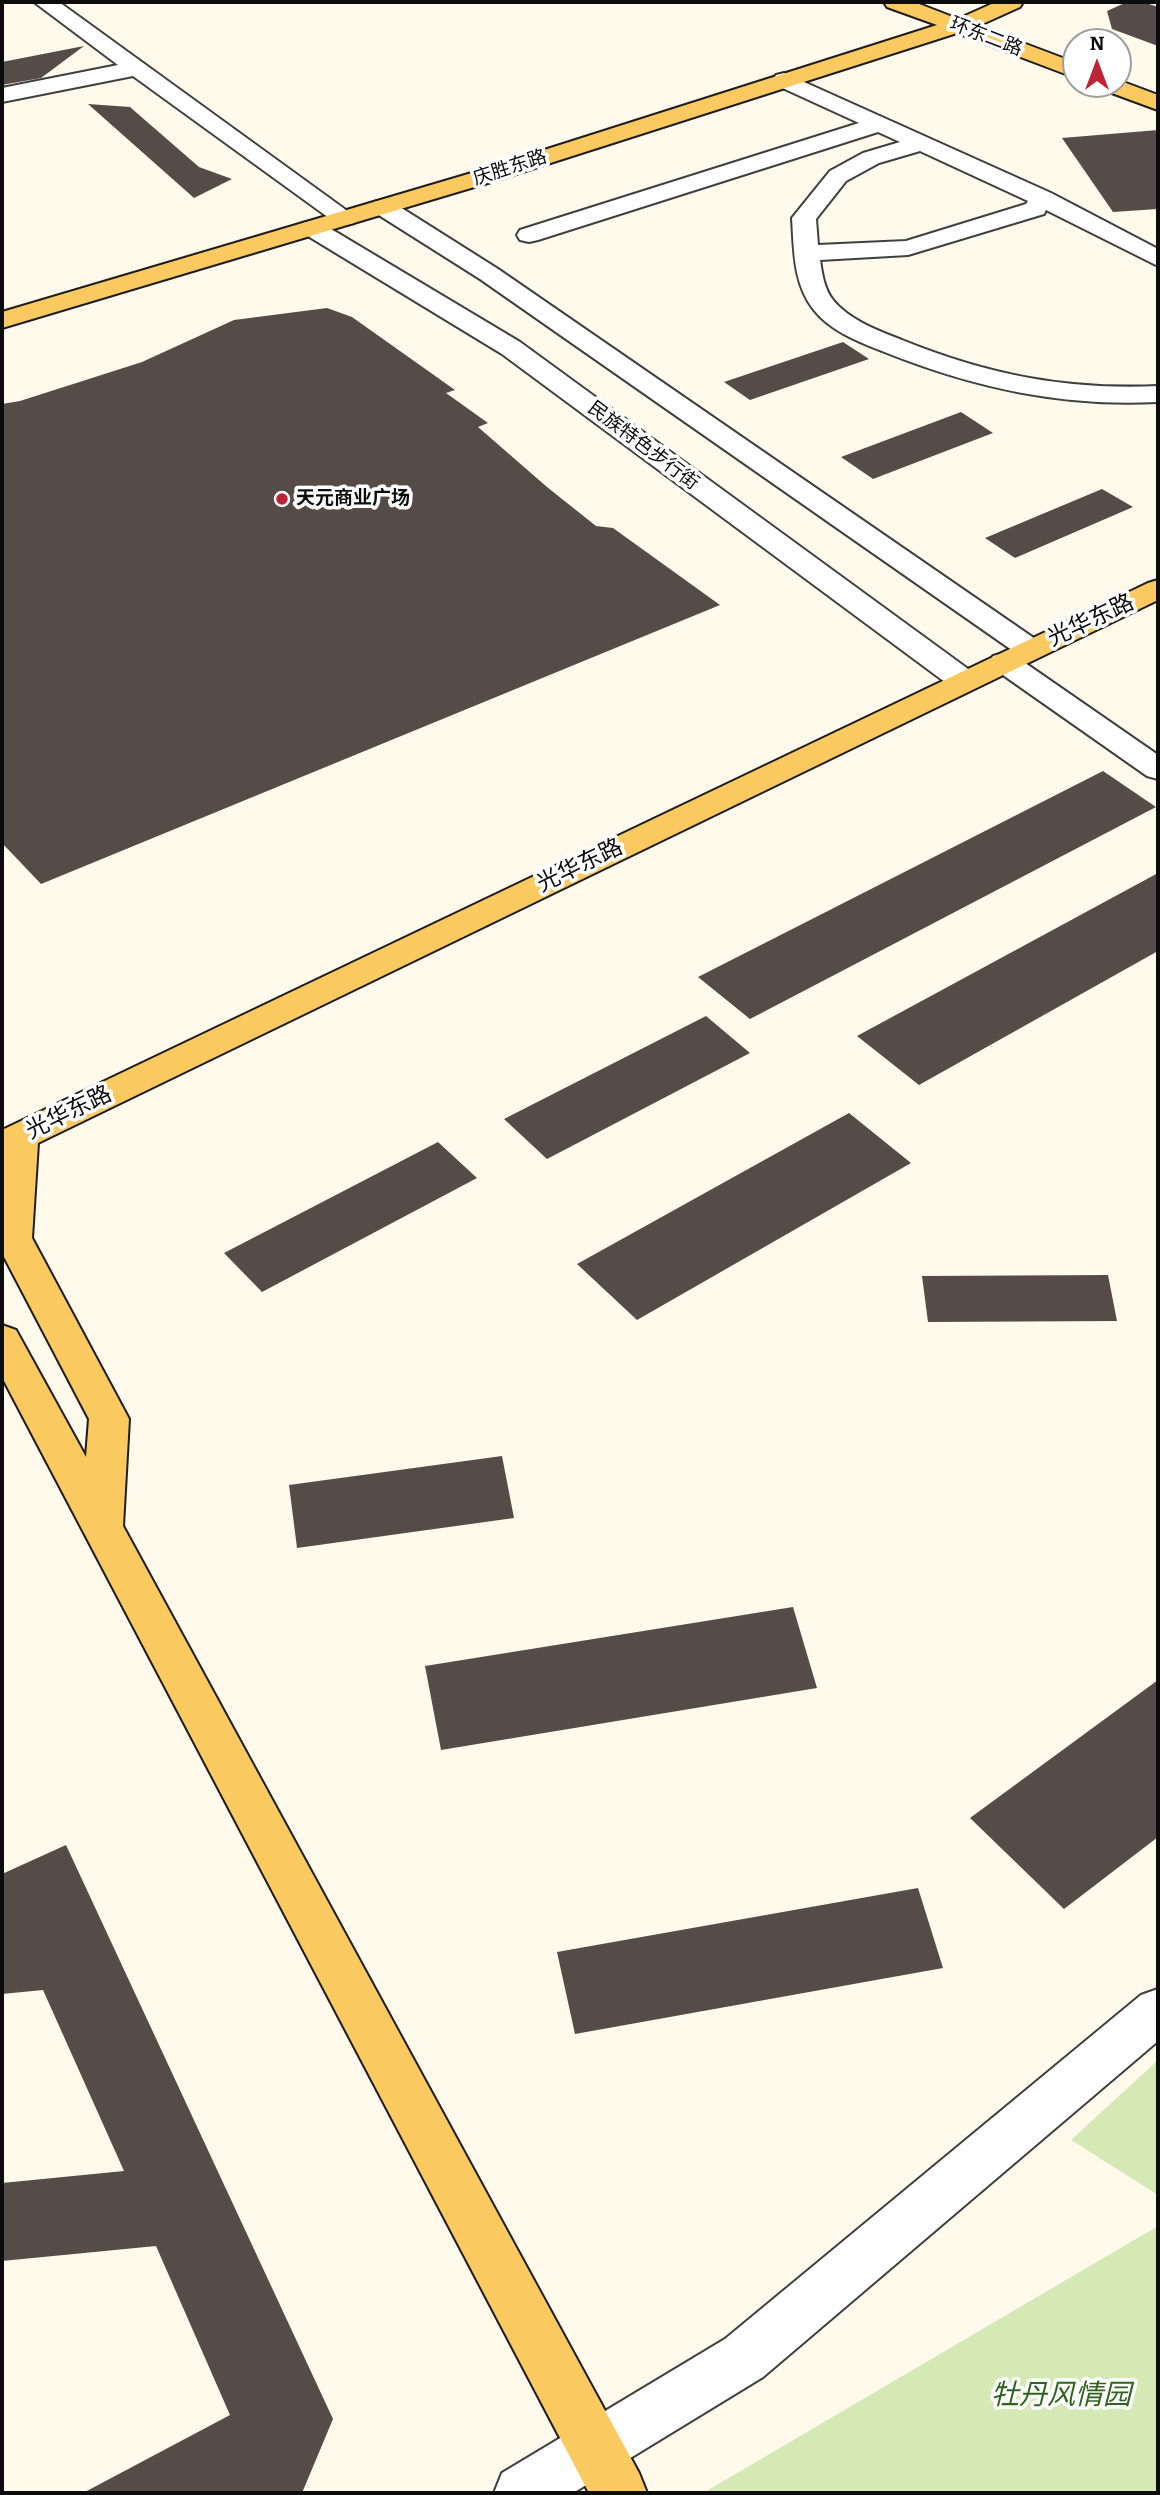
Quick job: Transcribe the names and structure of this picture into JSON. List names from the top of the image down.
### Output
{
  "streets": {
    "main road": ["环东二路", "庆胜东路", "光华东路"],
    "street": ["民族特色步行街"]
  },
  "crossings": [
    ["环东二路", "庆胜东路"],
    ["庆胜东路", "民族特色步行街"],
    ["民族特色步行街", "光华东路"]
  ],
  "parks": ["牡丹风情园"],
  "places": ["天元商业广场"],
  "north": "top"
}
